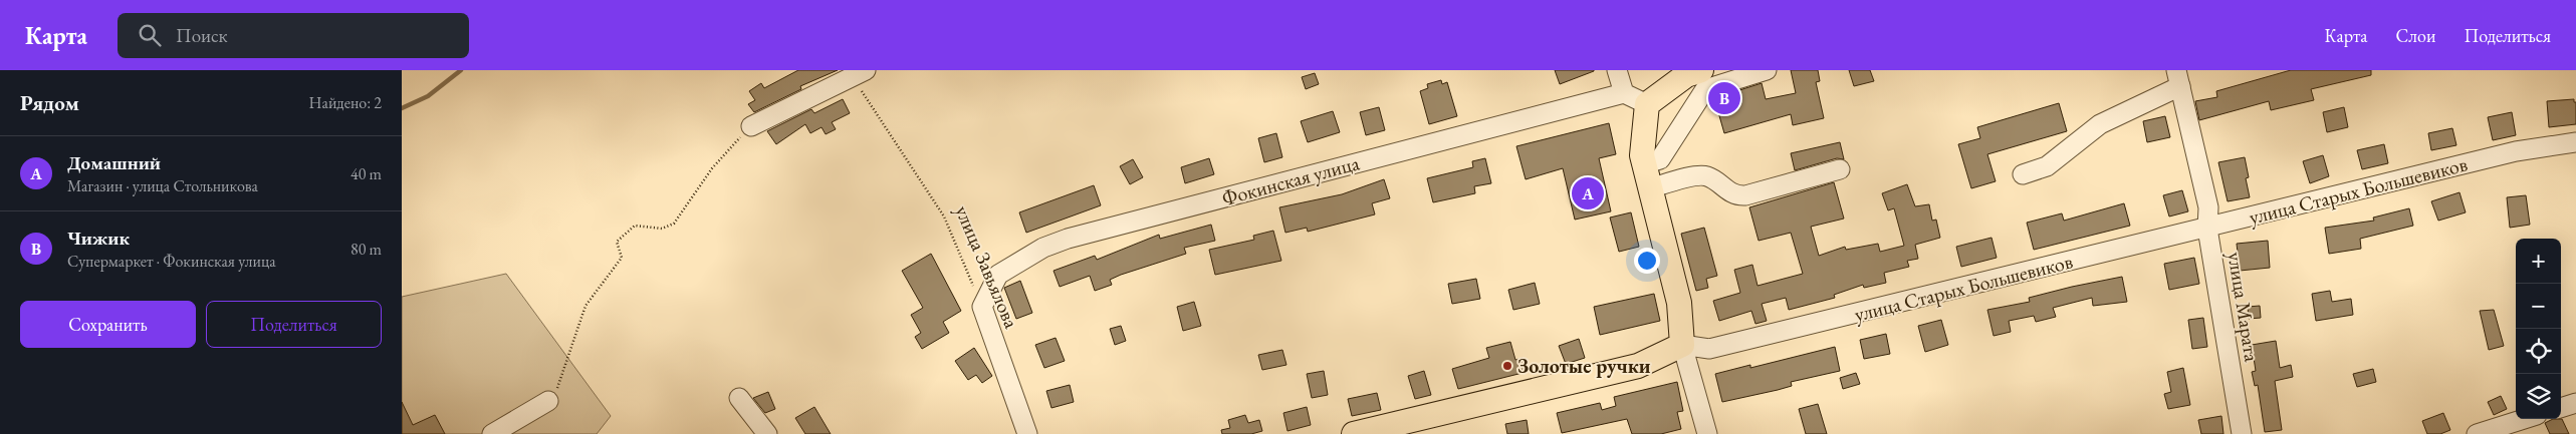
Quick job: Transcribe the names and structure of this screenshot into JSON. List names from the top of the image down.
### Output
{
  "streets": {
    "street": [
      "Фокинская улица",
      "улица Старых Большевиков",
      "улица Завьялова",
      "улица Марата"
    ]
  },
  "crossings": [
    ["Фокинская улица", "улица Завьялова"],
    ["улица Старых Большевиков", "улица Марата"]
  ],
  "places": ["Золотые ручки"],
  "page": {
    "header": "Карта",
    "search": "Поиск",
    "nav": ["Карта", "Слои", "Поделиться"],
    "heading": ["Рядом", "Найдено: 2"],
    "pins": ["B", "A"],
    "list": [
      {
        "mark": "A",
        "name": "Домашний",
        "note": "Магазин · улица Стольникова",
        "value": "40 m"
      },
      {
        "mark": "B",
        "name": "Чижик",
        "note": "Супермаркет · Фокинская улица",
        "value": "80 m"
      }
    ],
    "map_buttons": ["+", "−"],
    "buttons": ["Сохранить", "Поделиться"]
  }
}
